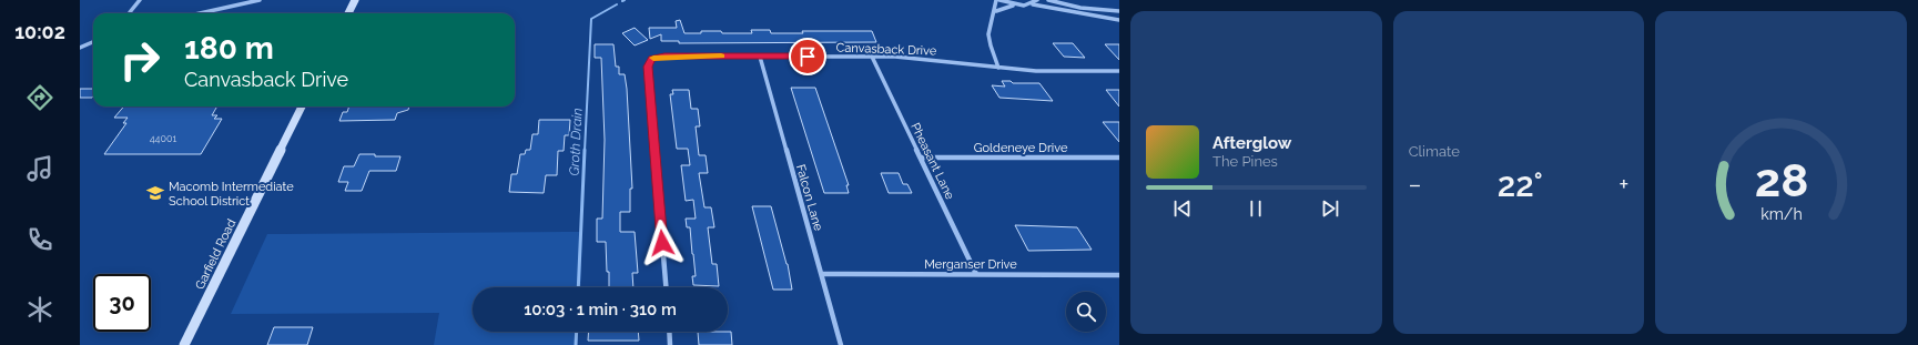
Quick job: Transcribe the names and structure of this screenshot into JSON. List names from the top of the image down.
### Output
{
  "streets": {
    "main road": ["Garfield Road"],
    "street": [
      "Canvasback Drive",
      "Goldeneye Drive",
      "Pheasant Lane",
      "Falcon Lane",
      "Merganser Drive"
    ]
  },
  "crossings": [
    ["Canvasback Drive", "Pheasant Lane"],
    ["Canvasback Drive", "Falcon Lane"],
    ["Goldeneye Drive", "Pheasant Lane"],
    ["Pheasant Lane", "Merganser Drive"],
    ["Falcon Lane", "Merganser Drive"]
  ],
  "water": ["Groth Drain"],
  "places": {
    "school or university": ["Macomb Intermediate School District"]
  },
  "house_numbers": ["44001"],
  "page": {
    "tabs": "10:02",
    "tile": "Climate",
    "turn": ["180 m", "Canvasback Drive"],
    "song": ["Afterglow", "The Pines"],
    "heat": ["−", "22°", "+"],
    "limit": "30",
    "trip": "10:03 · 1 min · 310 m",
    "gauge": ["28", "km/h"]
  }
}
